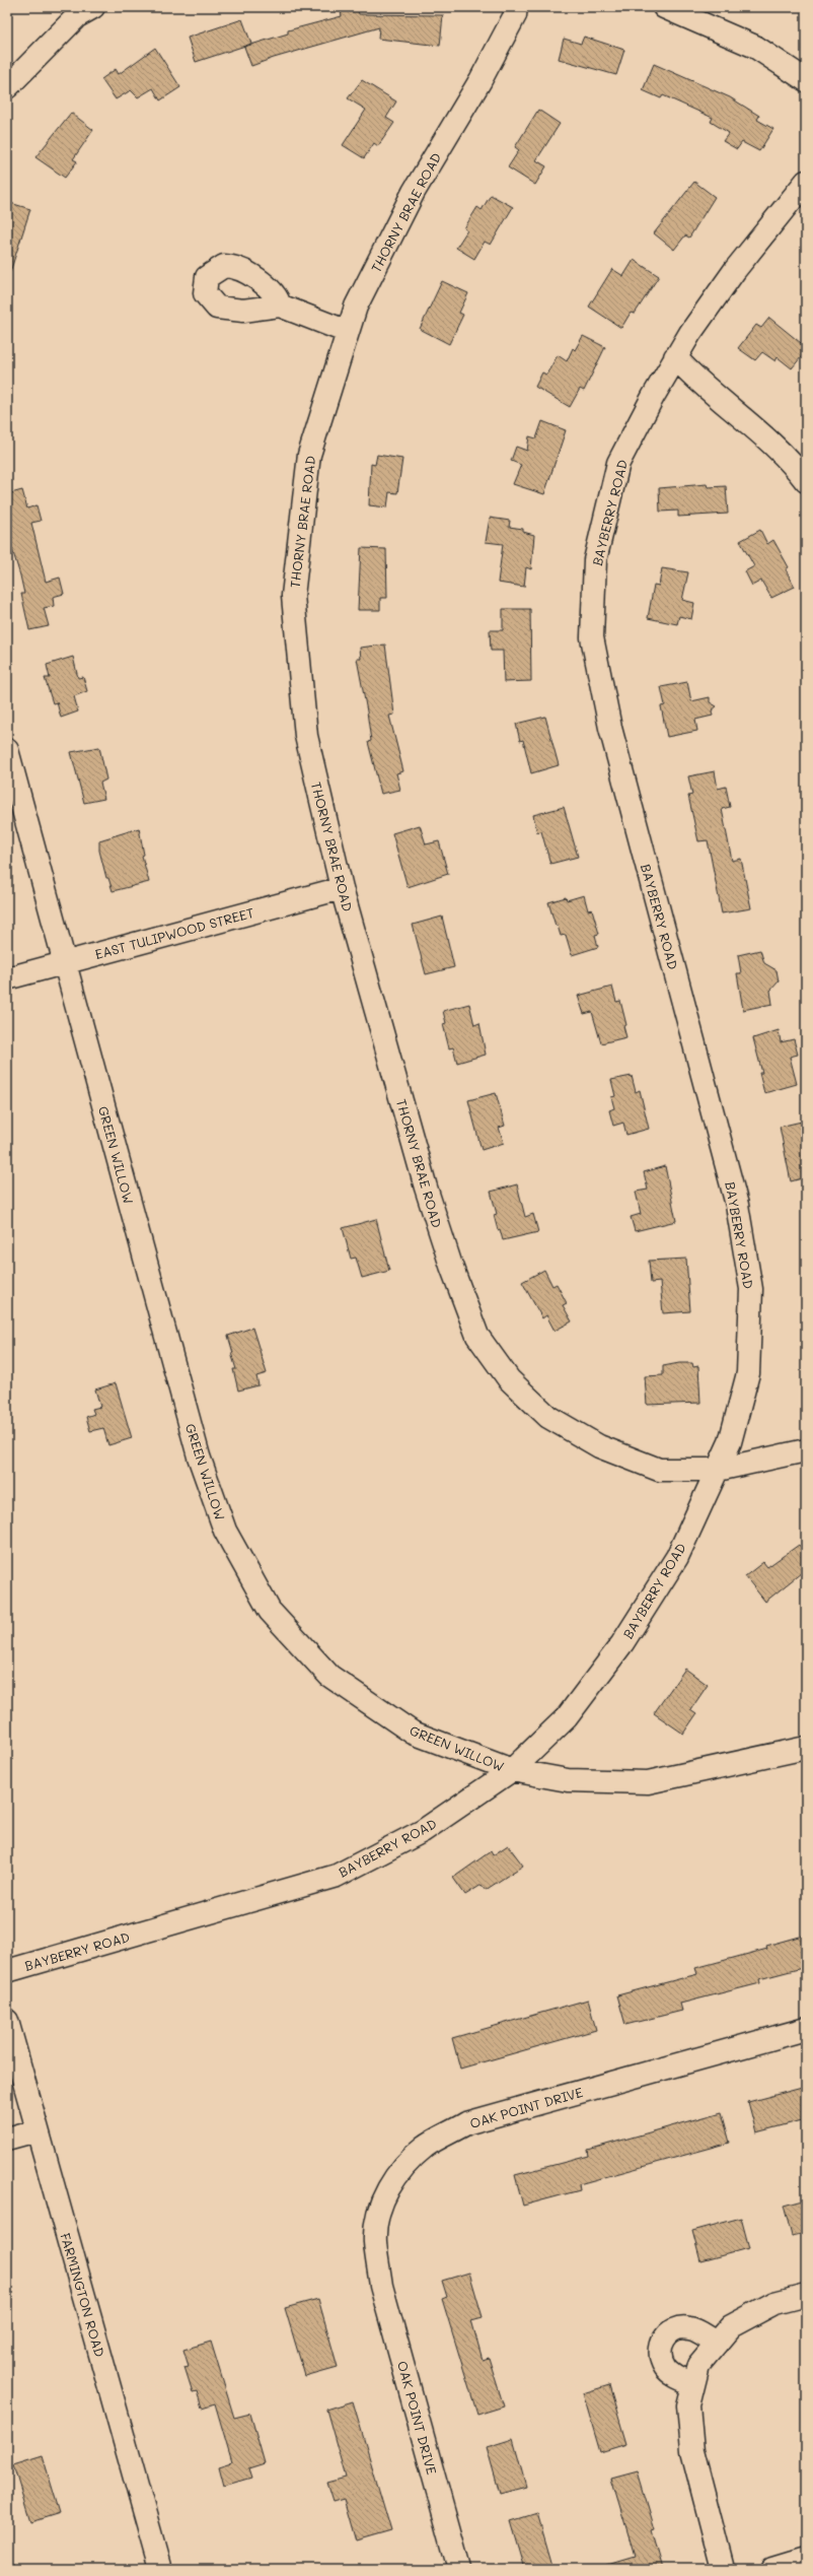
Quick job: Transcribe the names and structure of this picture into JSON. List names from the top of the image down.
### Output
{
  "streets": {
    "street": [
      "THORNY BRAE ROAD",
      "BAYBERRY ROAD",
      "EAST TULIPWOOD STREET",
      "GREEN WILLOW",
      "OAK POINT DRIVE",
      "FARMINGTON ROAD"
    ]
  },
  "crossings": [
    ["THORNY BRAE ROAD", "BAYBERRY ROAD"],
    ["THORNY BRAE ROAD", "EAST TULIPWOOD STREET"],
    ["BAYBERRY ROAD", "GREEN WILLOW"],
    ["EAST TULIPWOOD STREET", "GREEN WILLOW"]
  ]
}
